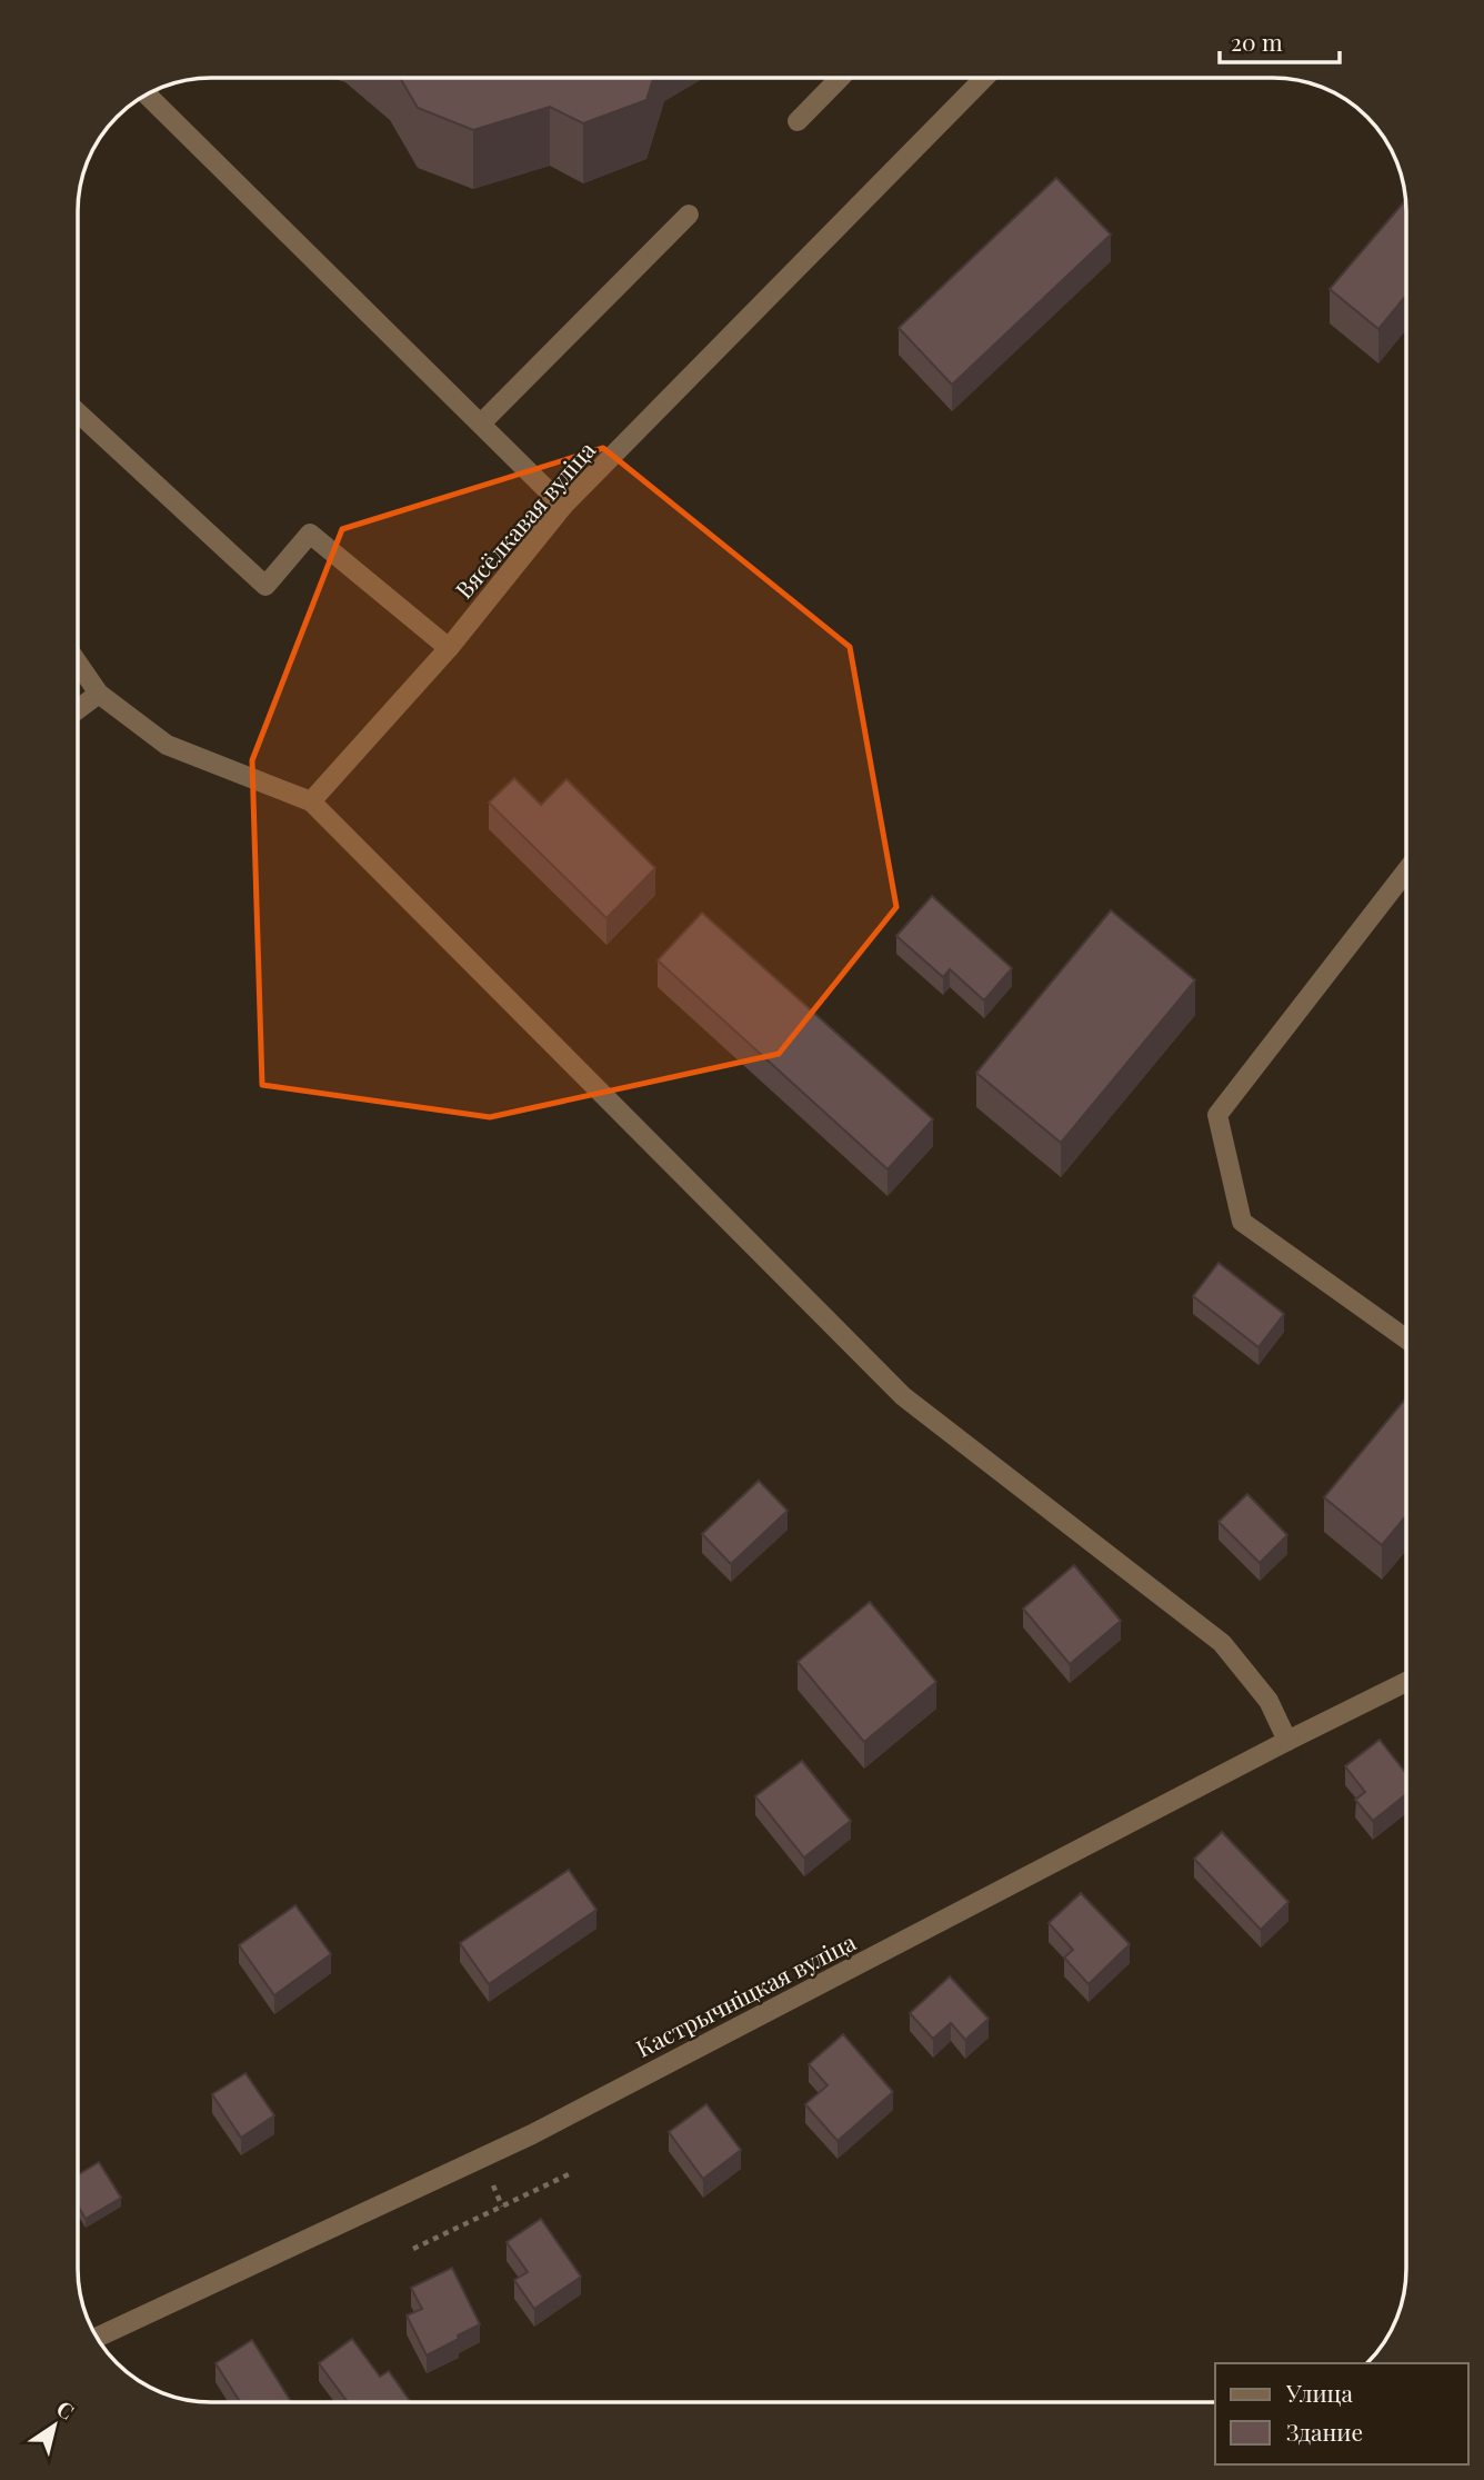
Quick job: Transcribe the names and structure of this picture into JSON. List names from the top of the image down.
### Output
{
  "streets": {
    "street": ["Вясёлкавая вуліца", "Кастрычніцкая вуліца"]
  },
  "legend": ["Улица", "Здание"],
  "scale_bar": "20 m",
  "north": "top right"
}
